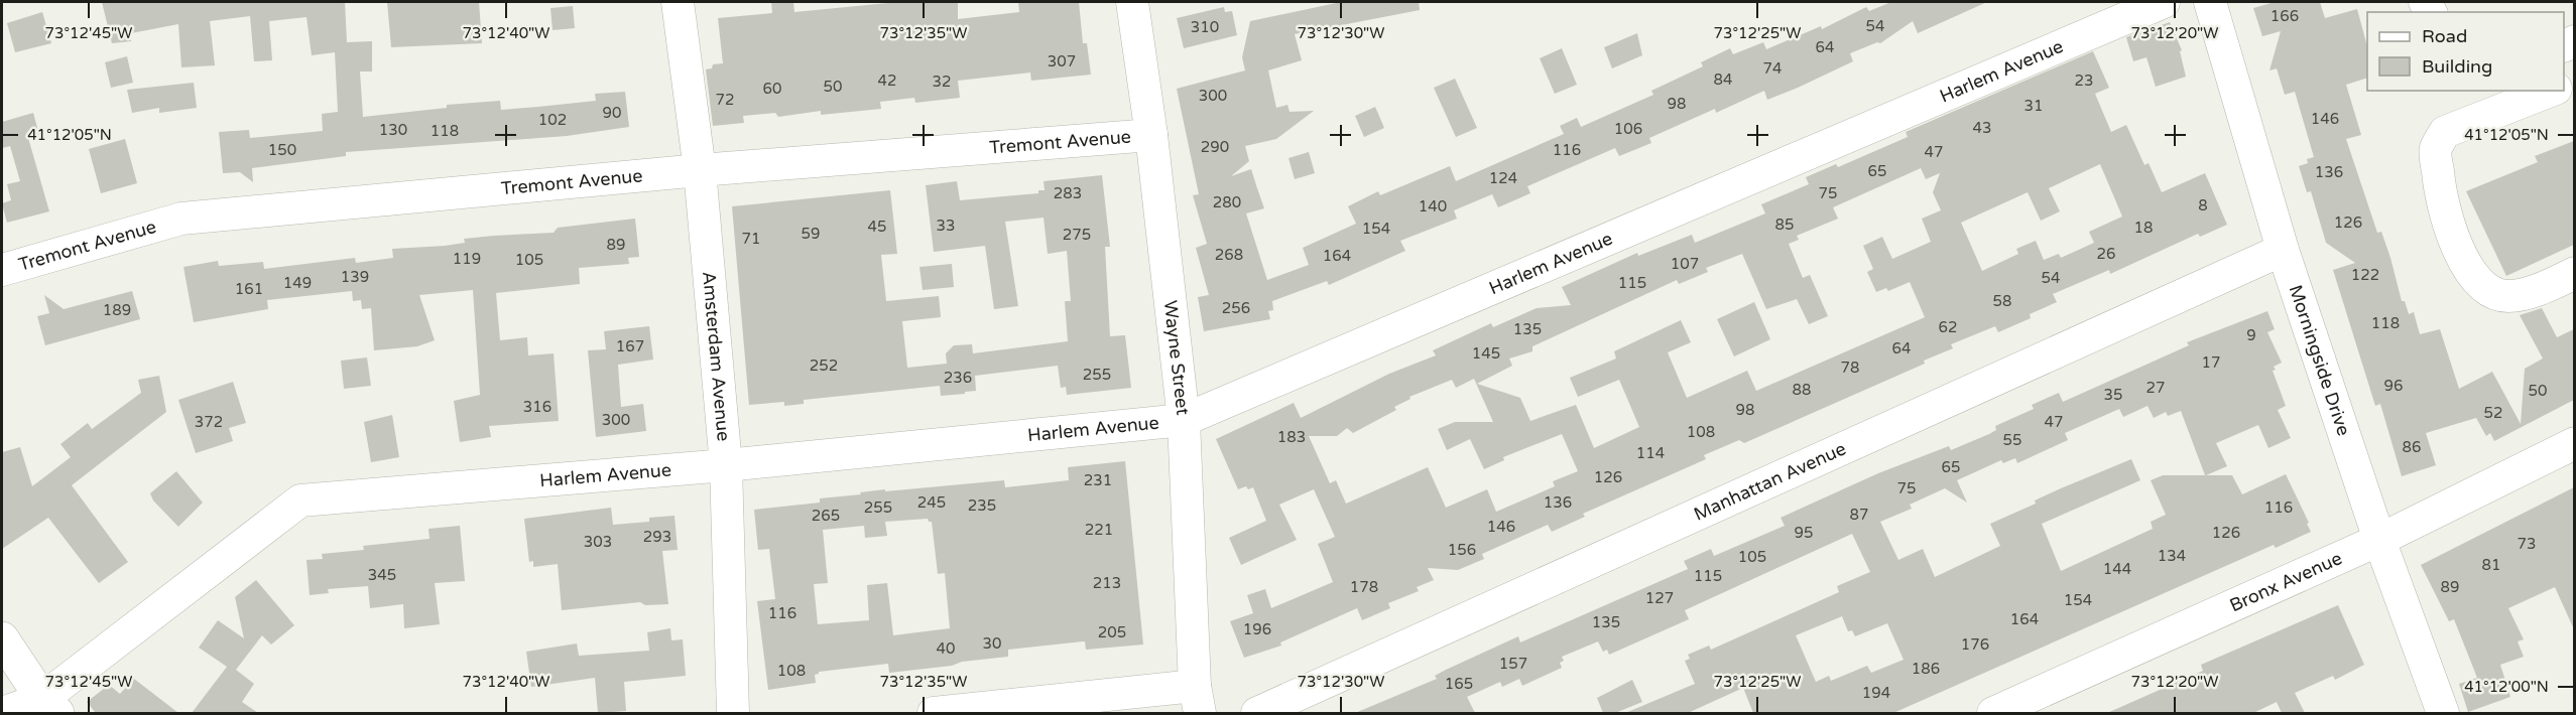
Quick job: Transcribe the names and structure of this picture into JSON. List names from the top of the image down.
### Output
{
  "streets": {
    "street": [
      "Harlem Avenue",
      "Tremont Avenue",
      "Amsterdam Avenue",
      "Wayne Street",
      "Morningside Drive",
      "Manhattan Avenue",
      "Bronx Avenue"
    ]
  },
  "crossings": [
    ["Harlem Avenue", "Amsterdam Avenue"],
    ["Harlem Avenue", "Wayne Street"],
    ["Tremont Avenue", "Amsterdam Avenue"],
    ["Tremont Avenue", "Wayne Street"],
    ["Morningside Drive", "Manhattan Avenue"],
    ["Morningside Drive", "Bronx Avenue"]
  ],
  "house_numbers": [
    "166",
    "54",
    "310",
    "64",
    "307",
    "74",
    "84",
    "42",
    "23",
    "32",
    "50",
    "60",
    "300",
    "72",
    "98",
    "31",
    "90",
    "146",
    "102",
    "43",
    "106",
    "130",
    "118",
    "290",
    "150",
    "116",
    "47",
    "65",
    "136",
    "124",
    "283",
    "75",
    "280",
    "8",
    "140",
    "126",
    "85",
    "33",
    "45",
    "18",
    "154",
    "59",
    "275",
    "71",
    "89",
    "26",
    "268",
    "164",
    "119",
    "105",
    "107",
    "122",
    "139",
    "54",
    "149",
    "115",
    "161",
    "58",
    "256",
    "189",
    "118",
    "62",
    "135",
    "9",
    "167",
    "64",
    "145",
    "17",
    "252",
    "78",
    "255",
    "236",
    "96",
    "27",
    "88",
    "50",
    "35",
    "316",
    "98",
    "52",
    "300",
    "372",
    "47",
    "108",
    "183",
    "55",
    "86",
    "114",
    "65",
    "126",
    "231",
    "75",
    "245",
    "136",
    "235",
    "255",
    "116",
    "87",
    "265",
    "146",
    "221",
    "95",
    "126",
    "293",
    "303",
    "73",
    "156",
    "134",
    "105",
    "81",
    "144",
    "345",
    "115",
    "213",
    "178",
    "89",
    "127",
    "154",
    "116",
    "164",
    "135",
    "196",
    "205",
    "30",
    "176",
    "40",
    "157",
    "186",
    "108",
    "165",
    "194"
  ],
  "legend": ["Road", "Building"],
  "coordinates": [
    "73°12'45\"W",
    "73°12'40\"W",
    "73°12'35\"W",
    "73°12'30\"W",
    "73°12'25\"W",
    "73°12'20\"W",
    "41°12'05\"N",
    "41°12'00\"N"
  ]
}
